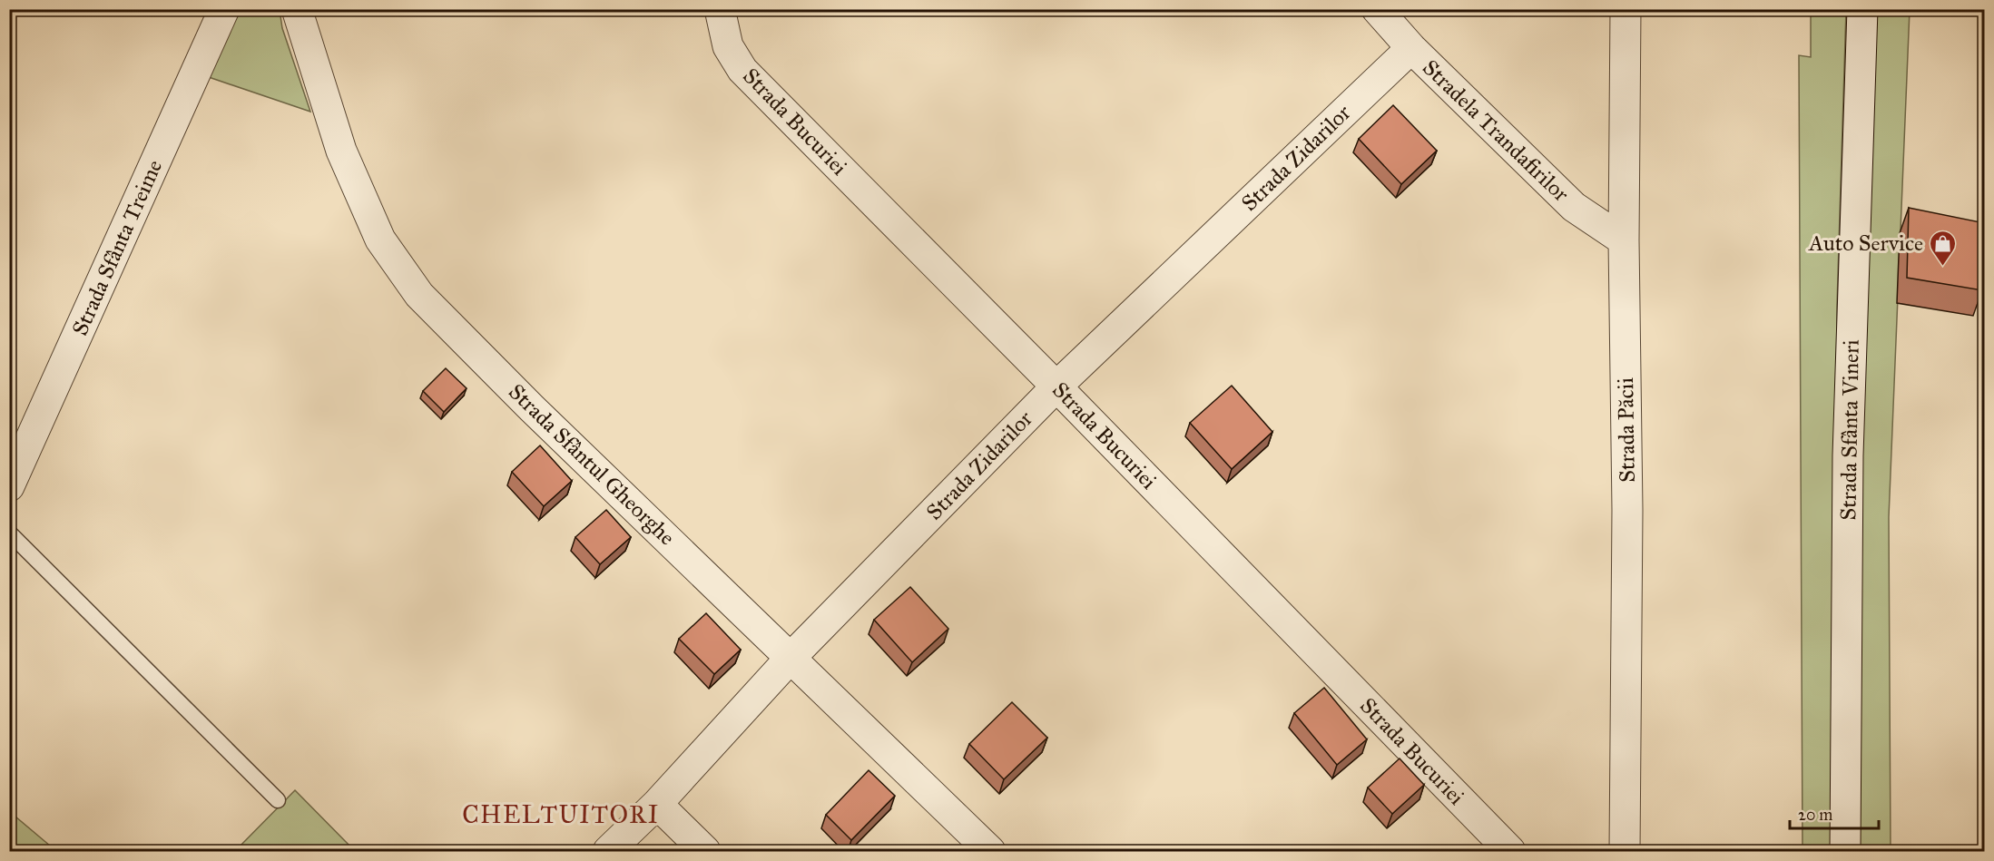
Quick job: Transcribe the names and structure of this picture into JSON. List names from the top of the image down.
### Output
{
  "streets": {
    "street": [
      "Strada Bucuriei",
      "Stradela Trandafirilor",
      "Strada Zidarilor",
      "Strada Sfânta Treime",
      "Strada Păcii",
      "Strada Sfânta Vineri",
      "Strada Sfântul Gheorghe"
    ]
  },
  "crossings": [
    ["Strada Bucuriei", "Strada Zidarilor"],
    ["Stradela Trandafirilor", "Strada Zidarilor"],
    ["Stradela Trandafirilor", "Strada Păcii"],
    ["Strada Zidarilor", "Strada Sfântul Gheorghe"]
  ],
  "districts": ["CHELTUITORI"],
  "places": {
    "shop": ["Auto Service"]
  },
  "scale_bar": "20 m"
}
